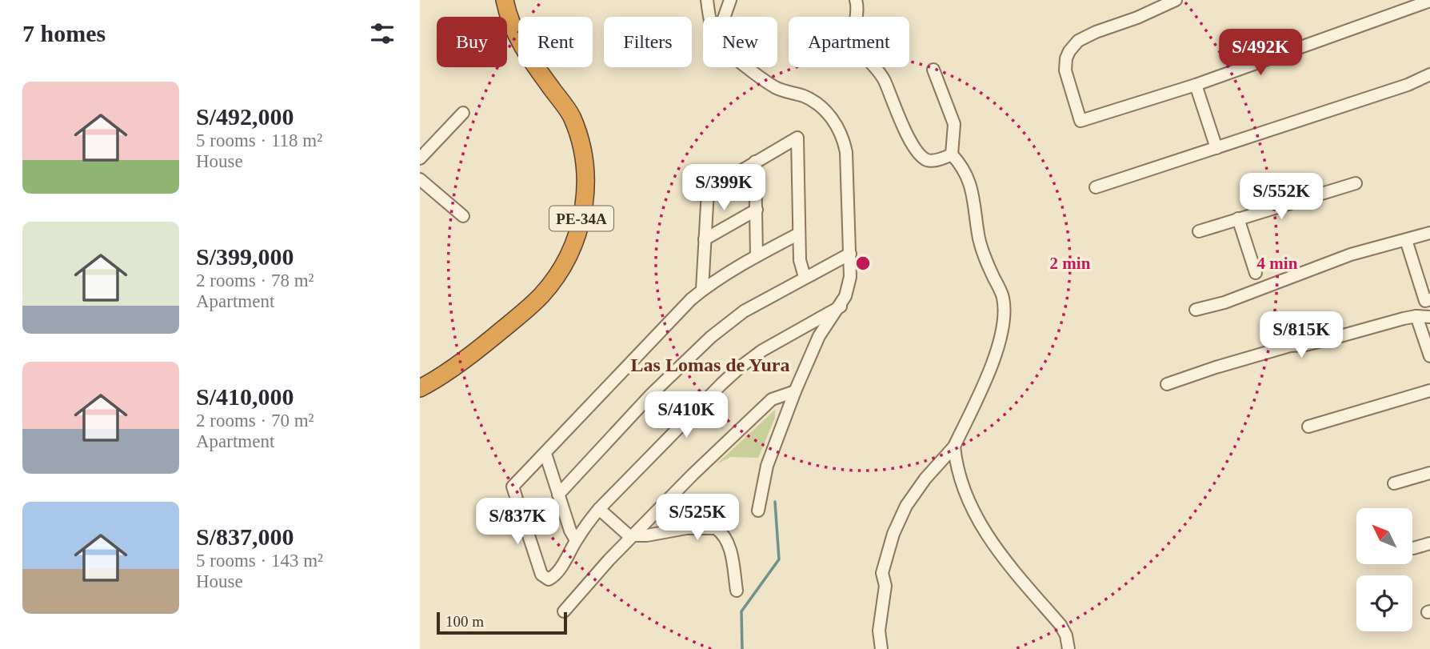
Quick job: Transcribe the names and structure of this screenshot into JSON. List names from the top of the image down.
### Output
{
  "streets": {
    "highway": ["PE-34A"]
  },
  "districts": ["Las Lomas de Yura"],
  "scale_bar": "100 m",
  "north": "top left",
  "page": {
    "heading": "7 homes",
    "chip": [
      "Buy",
      "Rent",
      "Filters",
      "New",
      "Apartment"
    ],
    "price": [
      "S/492K",
      "S/399K",
      "S/552K",
      "S/815K",
      "S/410K",
      "S/525K",
      "S/837K"
    ],
    "list": [
      {
        "name": "S/492,000",
        "note": "5 rooms · 118 m² · House"
      },
      {
        "name": "S/399,000",
        "note": "2 rooms · 78 m² · Apartment"
      },
      {
        "name": "S/410,000",
        "note": "2 rooms · 70 m² · Apartment"
      },
      {
        "name": "S/837,000",
        "note": "5 rooms · 143 m² · House"
      }
    ],
    "scale": "100 m"
  },
  "rings": ["2 min", "4 min"]
}
